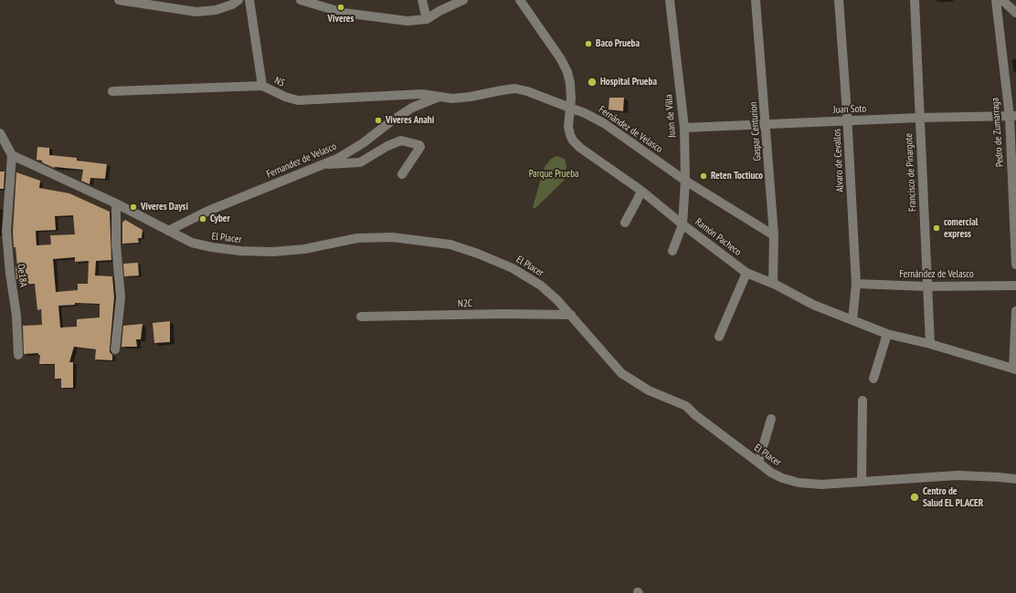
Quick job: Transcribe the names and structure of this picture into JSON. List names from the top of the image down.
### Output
{
  "streets": {
    "street": [
      "N5",
      "Juan Soto",
      "Juan de Villa",
      "Fernández de Velasco",
      "Gaspar Centurion",
      "Pedro de Zumarraga",
      "Fernandez de Velasco",
      "Alvaro de Cevallos",
      "Francisco de Pinargote",
      "Ramón Pacheco",
      "El Placer",
      "Oe18A",
      "N2C"
    ]
  },
  "crossings": [
    ["N5", "Fernández de Velasco"],
    ["N5", "Fernandez de Velasco"],
    ["Juan Soto", "Juan de Villa"],
    ["Juan Soto", "Gaspar Centurion"],
    ["Juan Soto", "Pedro de Zumarraga"],
    ["Juan Soto", "Alvaro de Cevallos"],
    ["Juan Soto", "Francisco de Pinargote"],
    ["Juan de Villa", "Fernández de Velasco"],
    ["Juan de Villa", "Ramón Pacheco"],
    ["Fernández de Velasco", "Gaspar Centurion"],
    ["Fernández de Velasco", "Fernandez de Velasco"],
    ["Fernández de Velasco", "Alvaro de Cevallos"],
    ["Fernández de Velasco", "Francisco de Pinargote"],
    ["Fernández de Velasco", "Ramón Pacheco"],
    ["Gaspar Centurion", "Ramón Pacheco"],
    ["Fernandez de Velasco", "El Placer"],
    ["Alvaro de Cevallos", "Ramón Pacheco"],
    ["Francisco de Pinargote", "Ramón Pacheco"],
    ["El Placer", "Oe18A"],
    ["El Placer", "N2C"]
  ],
  "parks": ["Parque Prueba"],
  "places": [
    "Viveres",
    "Baco Prueba",
    "Hospital Prueba",
    "Víveres Anahí",
    "Reten Toctiuco",
    "Víveres Daysi",
    "Cyber",
    "comercial express",
    "Centro de Salud EL PLACER"
  ]
}
